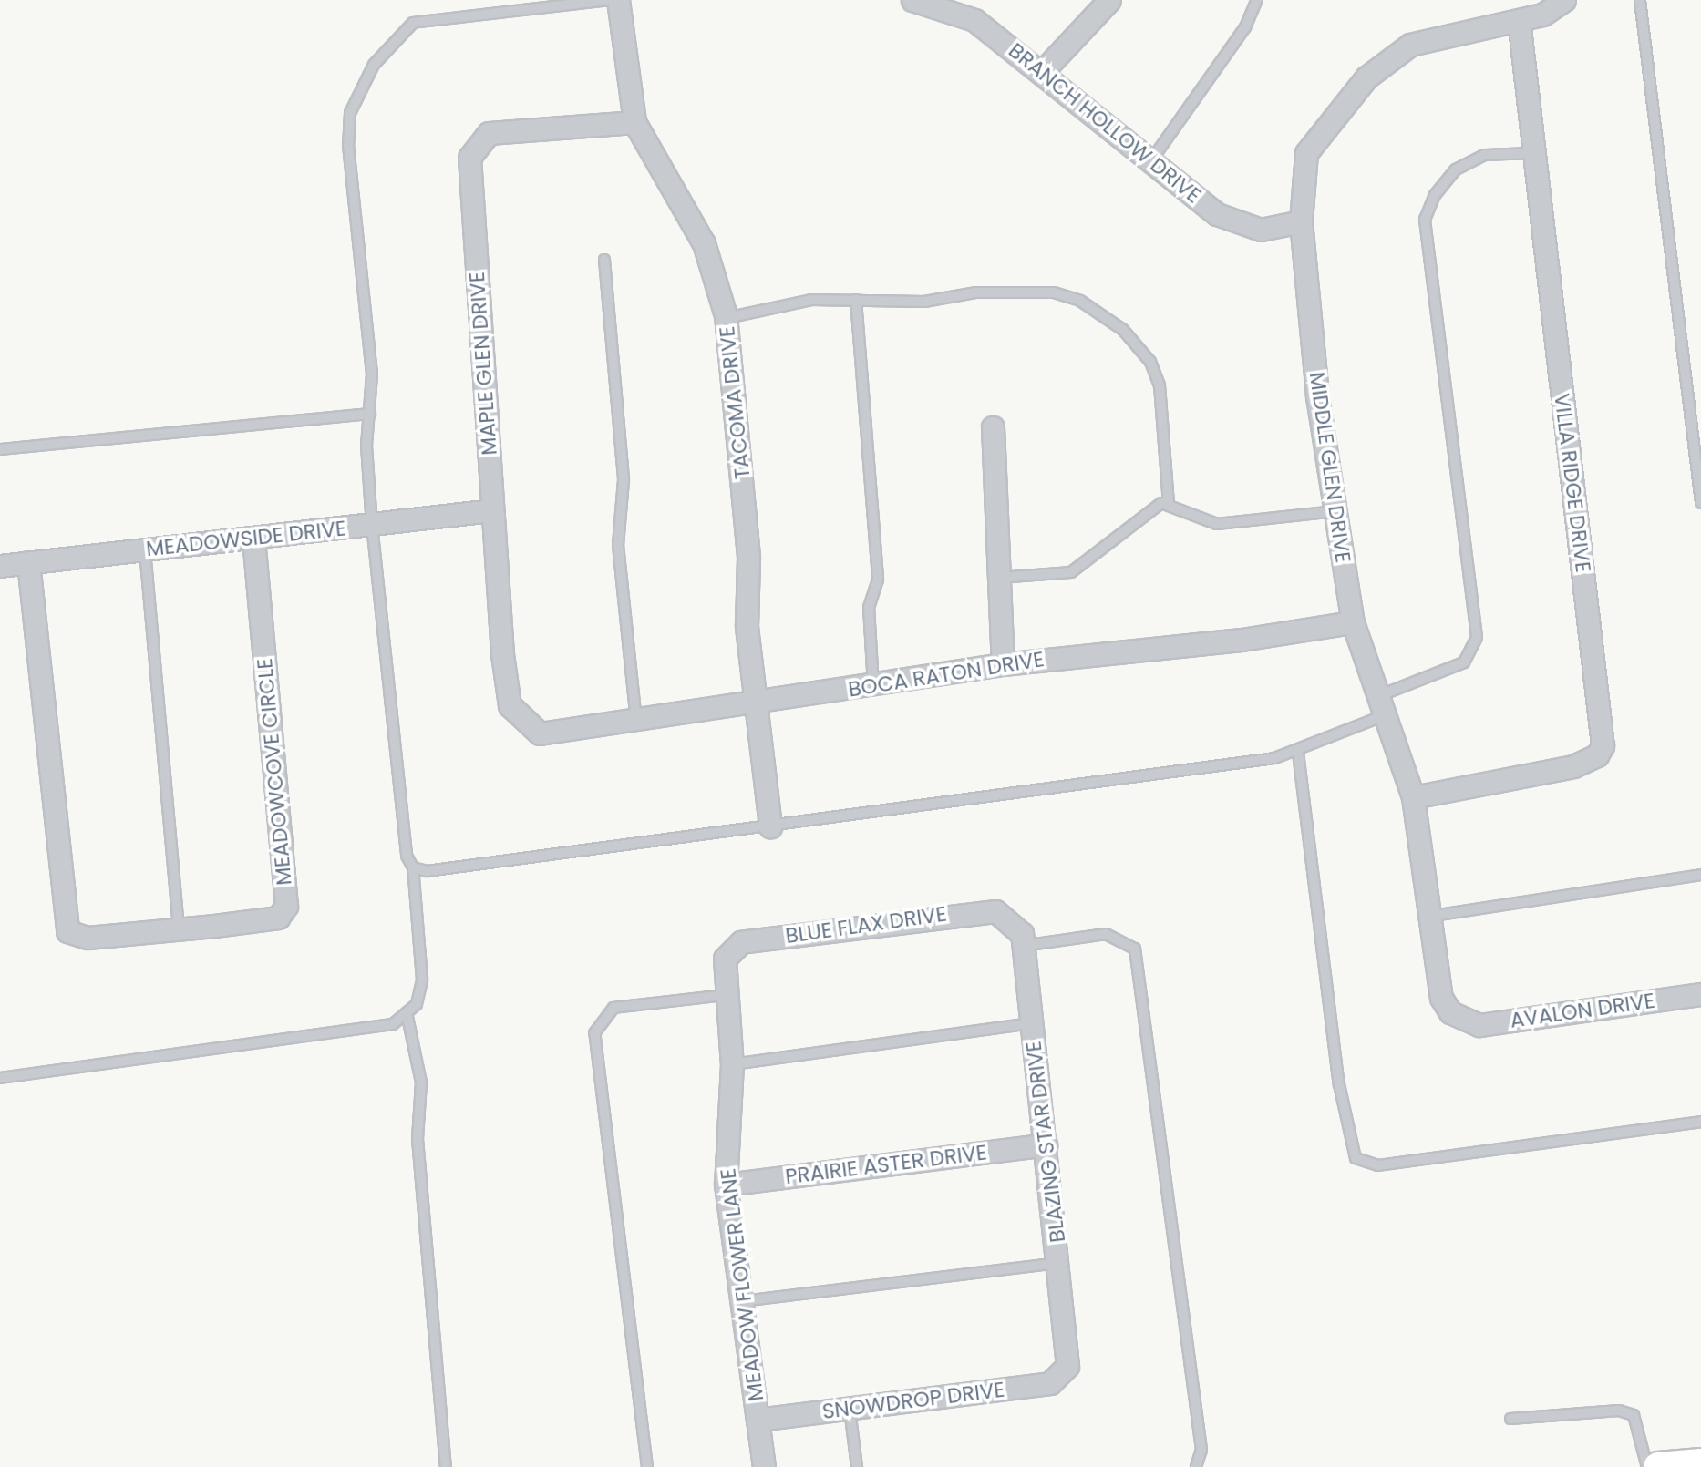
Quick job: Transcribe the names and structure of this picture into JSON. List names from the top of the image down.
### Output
{
  "streets": {
    "street": [
      "BRANCH HOLLOW DRIVE",
      "MAPLE GLEN DRIVE",
      "TACOMA DRIVE",
      "MIDDLE GLEN DRIVE",
      "VILLA RIDGE DRIVE",
      "MEADOWSIDE DRIVE",
      "BOCA RATON DRIVE",
      "MEADOWCOVE CIRCLE",
      "BLUE FLAX DRIVE",
      "AVALON DRIVE",
      "BLAZING STAR DRIVE",
      "PRAIRIE ASTER DRIVE",
      "MEADOW FLOWER LANE",
      "SNOWDROP DRIVE"
    ]
  },
  "crossings": [
    ["BRANCH HOLLOW DRIVE", "MIDDLE GLEN DRIVE"],
    ["MAPLE GLEN DRIVE", "TACOMA DRIVE"],
    ["MAPLE GLEN DRIVE", "MEADOWSIDE DRIVE"],
    ["MAPLE GLEN DRIVE", "BOCA RATON DRIVE"],
    ["TACOMA DRIVE", "BOCA RATON DRIVE"],
    ["MIDDLE GLEN DRIVE", "VILLA RIDGE DRIVE"],
    ["MIDDLE GLEN DRIVE", "BOCA RATON DRIVE"],
    ["MIDDLE GLEN DRIVE", "AVALON DRIVE"],
    ["MEADOWSIDE DRIVE", "MEADOWCOVE CIRCLE"],
    ["BLUE FLAX DRIVE", "BLAZING STAR DRIVE"],
    ["BLUE FLAX DRIVE", "MEADOW FLOWER LANE"],
    ["BLAZING STAR DRIVE", "PRAIRIE ASTER DRIVE"],
    ["BLAZING STAR DRIVE", "SNOWDROP DRIVE"],
    ["PRAIRIE ASTER DRIVE", "MEADOW FLOWER LANE"],
    ["MEADOW FLOWER LANE", "SNOWDROP DRIVE"]
  ]
}
